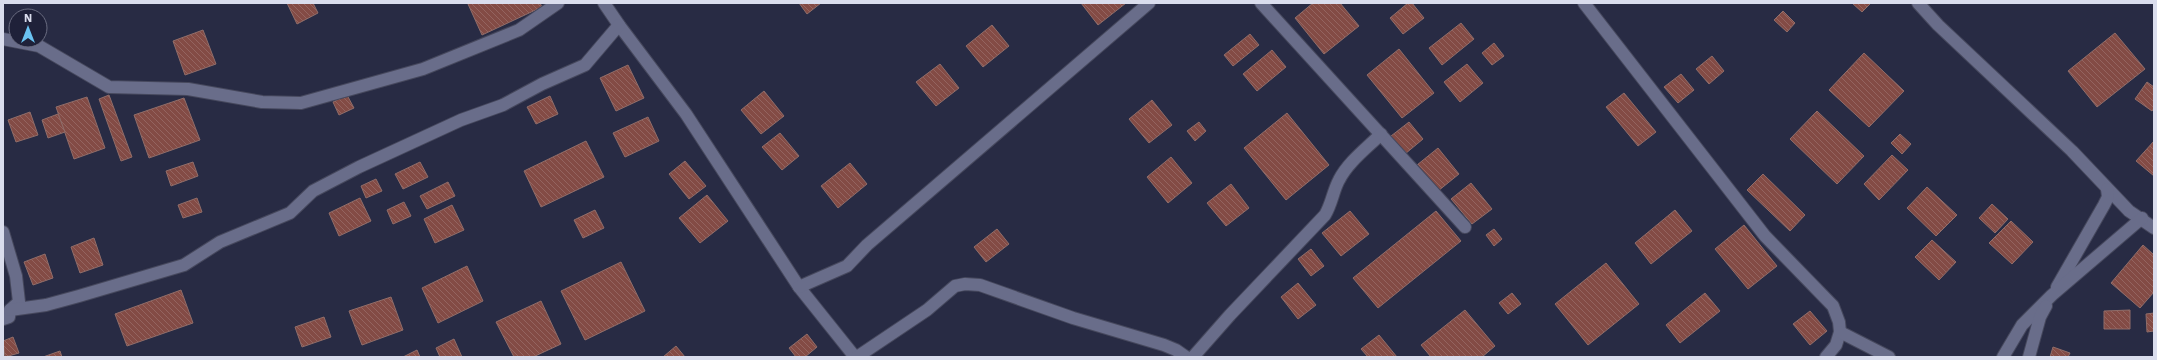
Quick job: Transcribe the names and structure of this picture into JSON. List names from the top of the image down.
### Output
{
  "north": "top"
}
